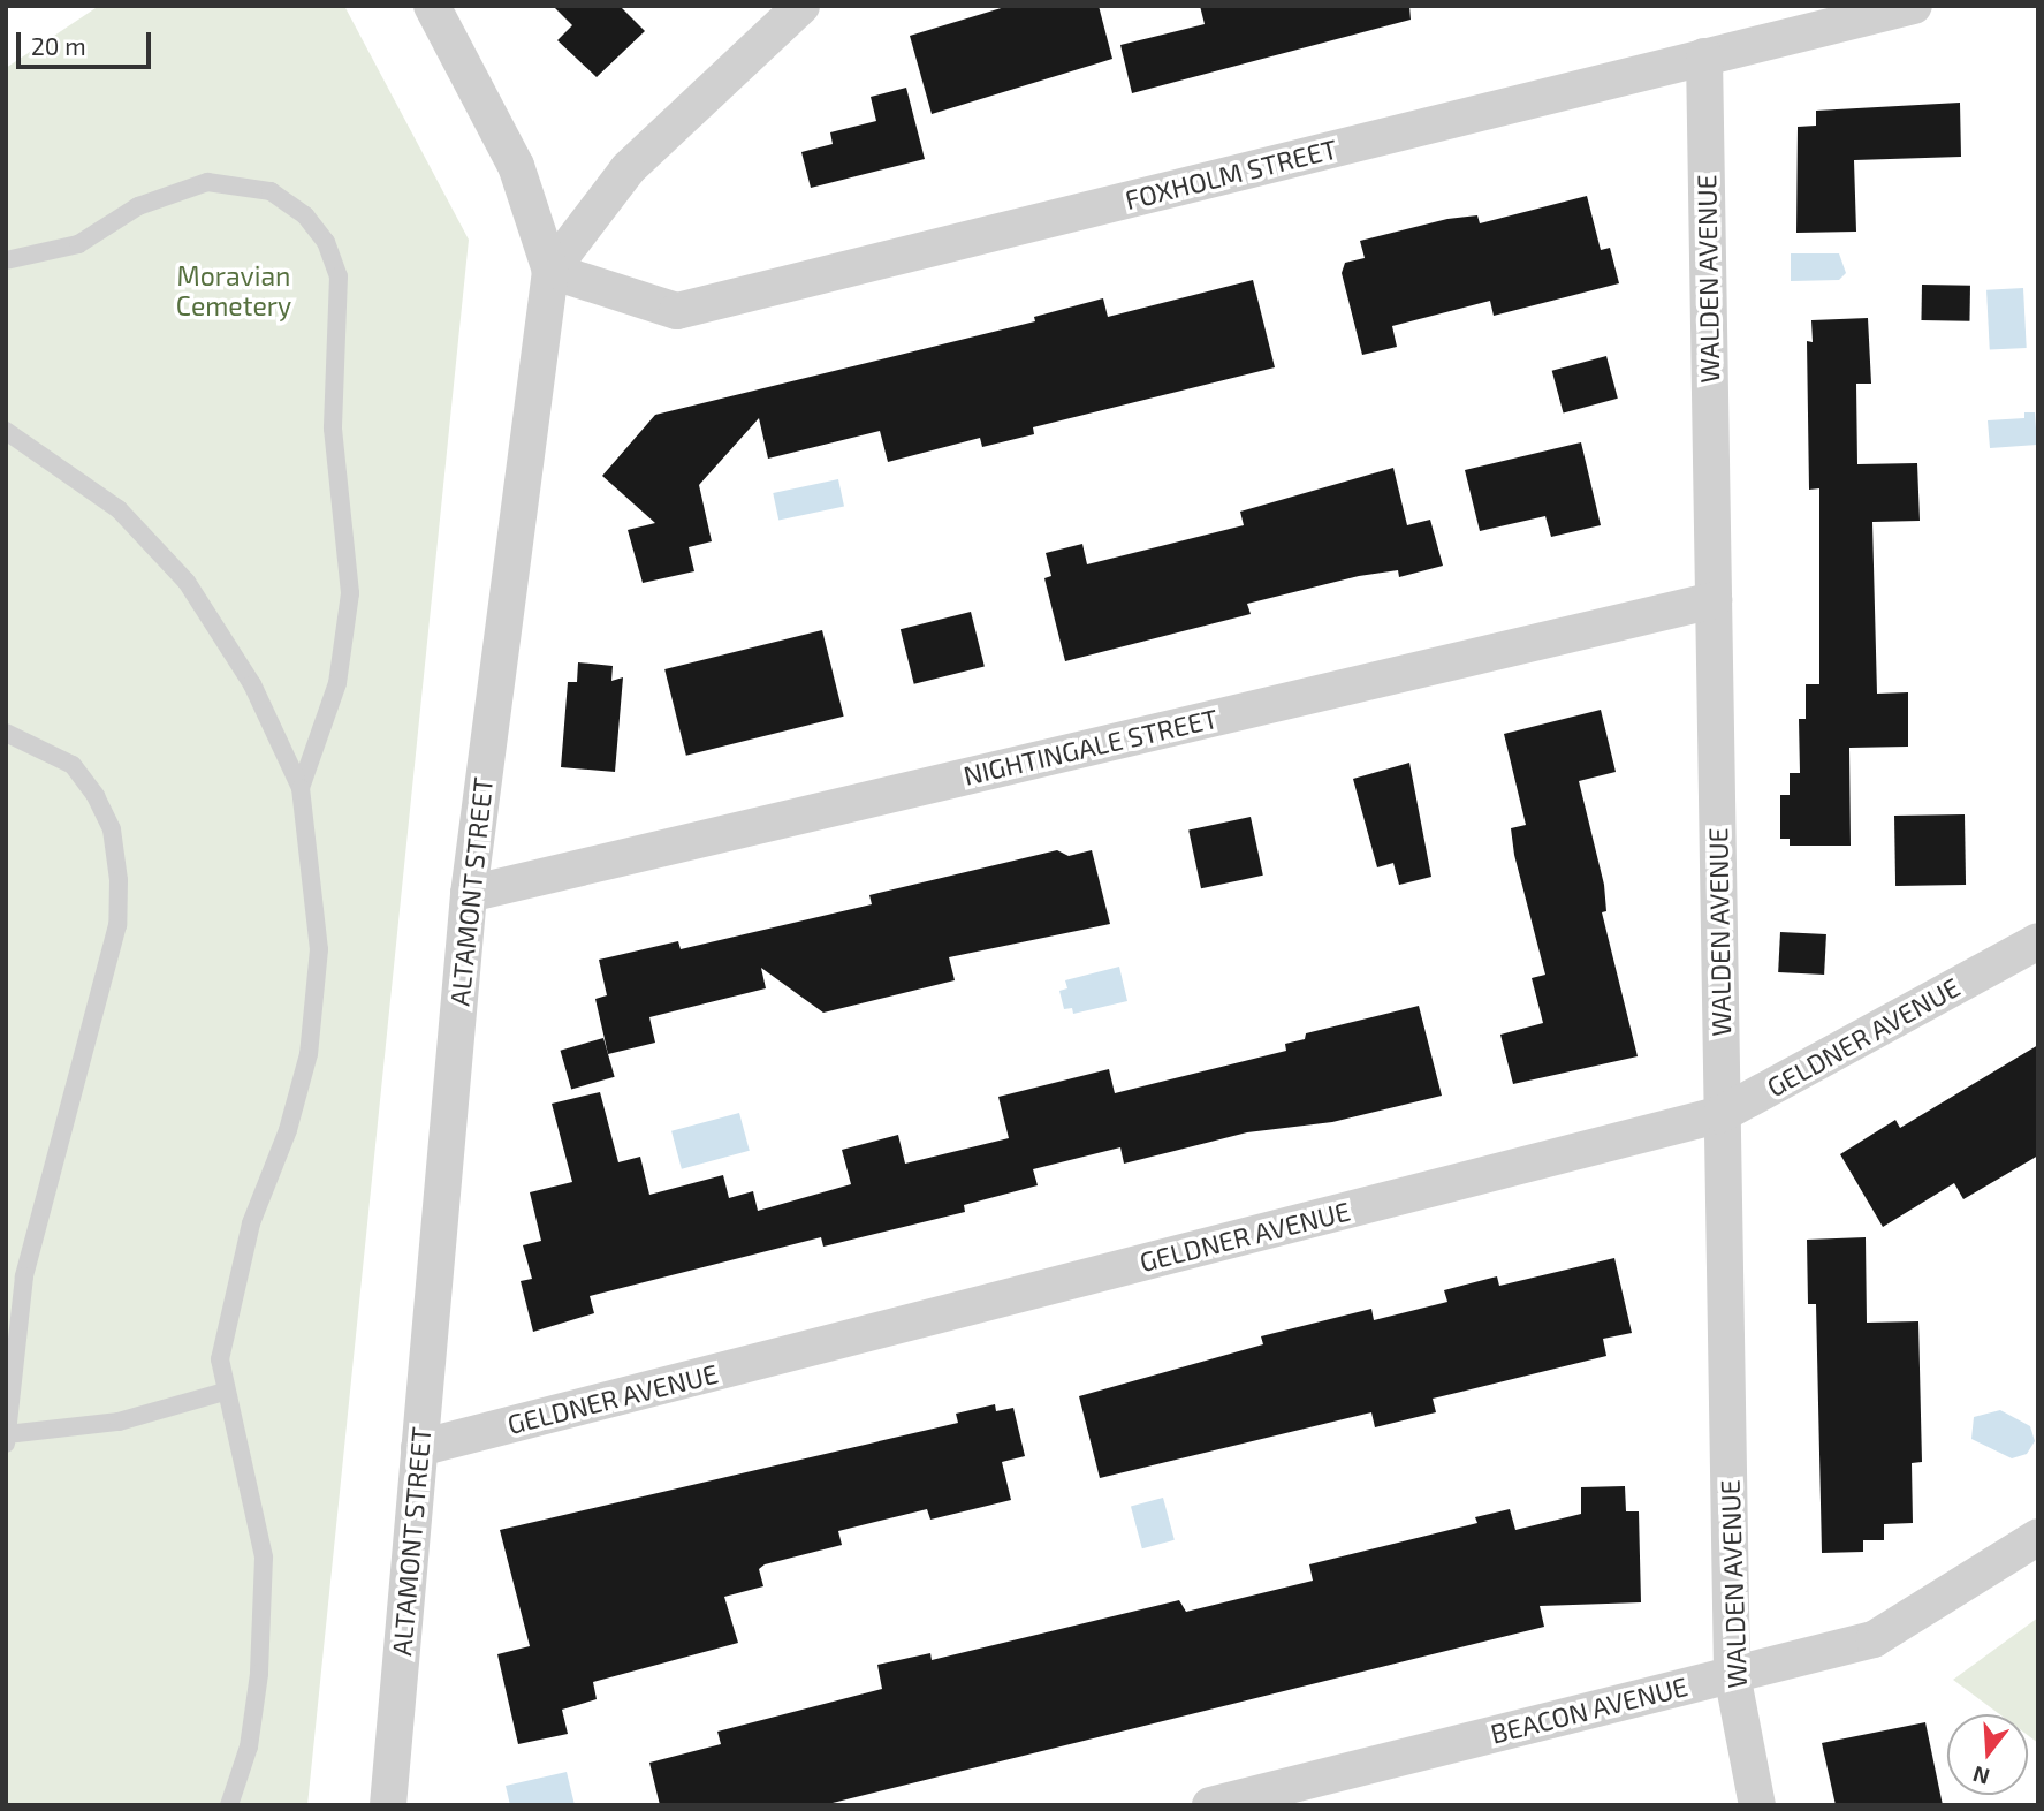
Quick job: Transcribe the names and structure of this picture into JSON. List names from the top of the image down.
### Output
{
  "streets": {
    "street": [
      "FOXHOLM STREET",
      "WALDEN AVENUE",
      "NIGHTINGALE STREET",
      "ALTAMONT STREET",
      "GELDNER AVENUE",
      "BEACON AVENUE"
    ]
  },
  "crossings": [
    ["FOXHOLM STREET", "WALDEN AVENUE"],
    ["FOXHOLM STREET", "ALTAMONT STREET"],
    ["WALDEN AVENUE", "NIGHTINGALE STREET"],
    ["WALDEN AVENUE", "GELDNER AVENUE"],
    ["WALDEN AVENUE", "BEACON AVENUE"],
    ["NIGHTINGALE STREET", "ALTAMONT STREET"],
    ["ALTAMONT STREET", "GELDNER AVENUE"]
  ],
  "parks": ["Moravian Cemetery"],
  "scale_bar": "20 m",
  "north": "bottom"
}
